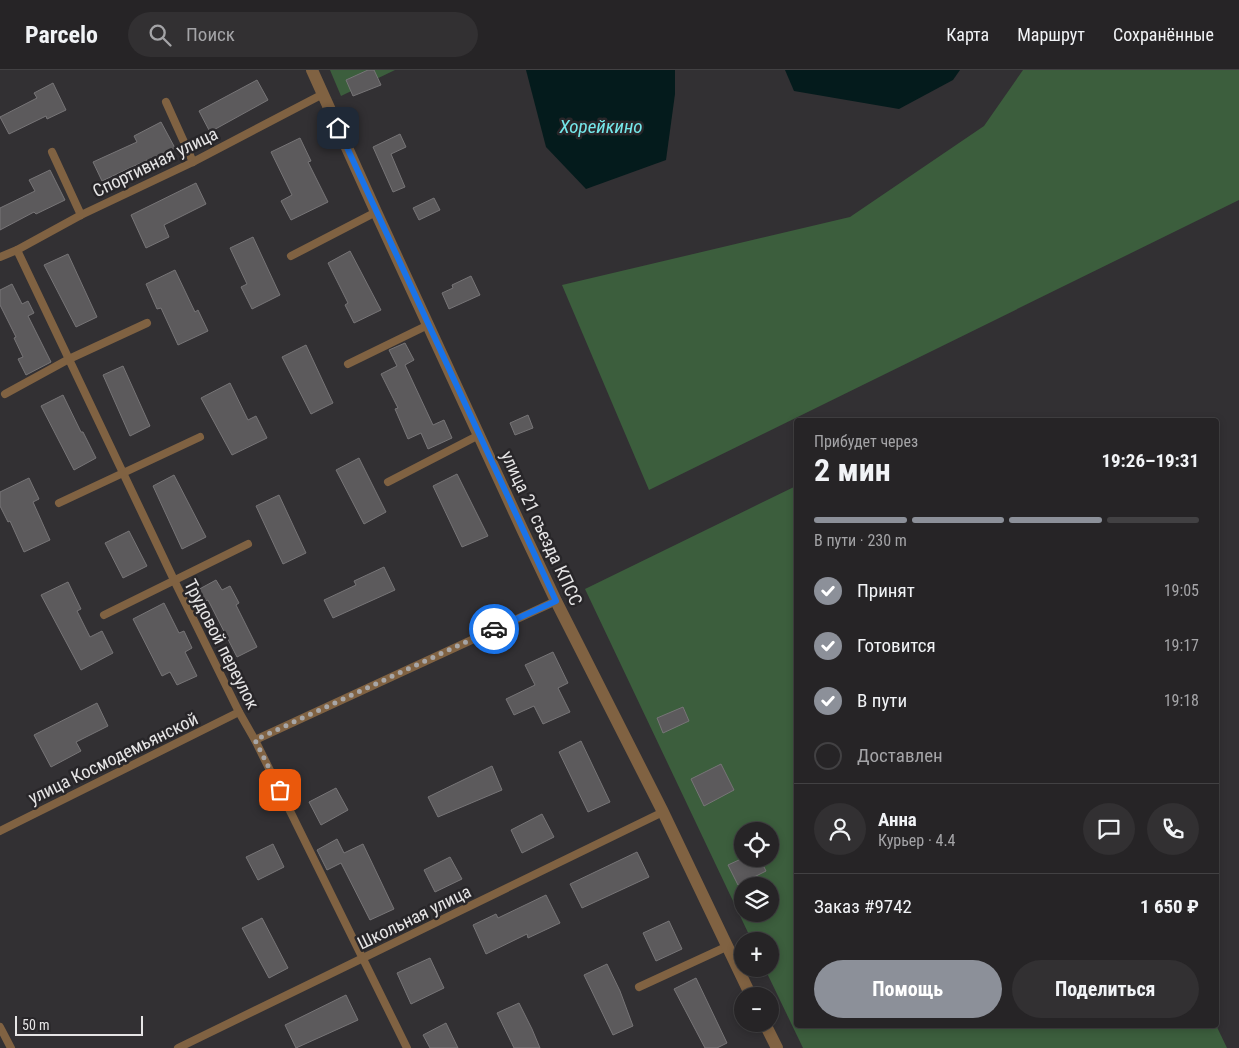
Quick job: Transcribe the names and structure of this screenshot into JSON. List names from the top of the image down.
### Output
{
  "streets": {
    "street": ["улица 21 съезда КПСС"],
    "lane": [
      "Спортивная улица",
      "Трудовой переулок",
      "улица Космодемьянской",
      "Школьная улица"
    ]
  },
  "crossings": [
    ["Спортивная улица", "улица 21 съезда КПСС"],
    ["Спортивная улица", "Трудовой переулок"],
    ["улица 21 съезда КПСС", "Школьная улица"],
    ["Трудовой переулок", "улица Космодемьянской"],
    ["Трудовой переулок", "Школьная улица"]
  ],
  "water": ["Хорейкино"],
  "scale_bar": "50 m",
  "page": {
    "header": "Parcelo",
    "search": "Поиск",
    "nav": ["Карта", "Маршрут", "Сохранённые"],
    "heading": ["2 мин", "Прибудет через", "19:26–19:31"],
    "panel": [
      "Анна",
      "Курьер · 4.4",
      "Заказ #9742",
      "1 650 ₽"
    ],
    "bar": "В пути · 230 m",
    "list": [
      ["Принят", "19:05"],
      ["Готовится", "19:17"],
      ["В пути", "19:18"],
      "Доставлен"
    ],
    "map_buttons": ["+", "−"],
    "buttons": ["Помощь", "Поделиться"],
    "scale": "50 m"
  }
}
